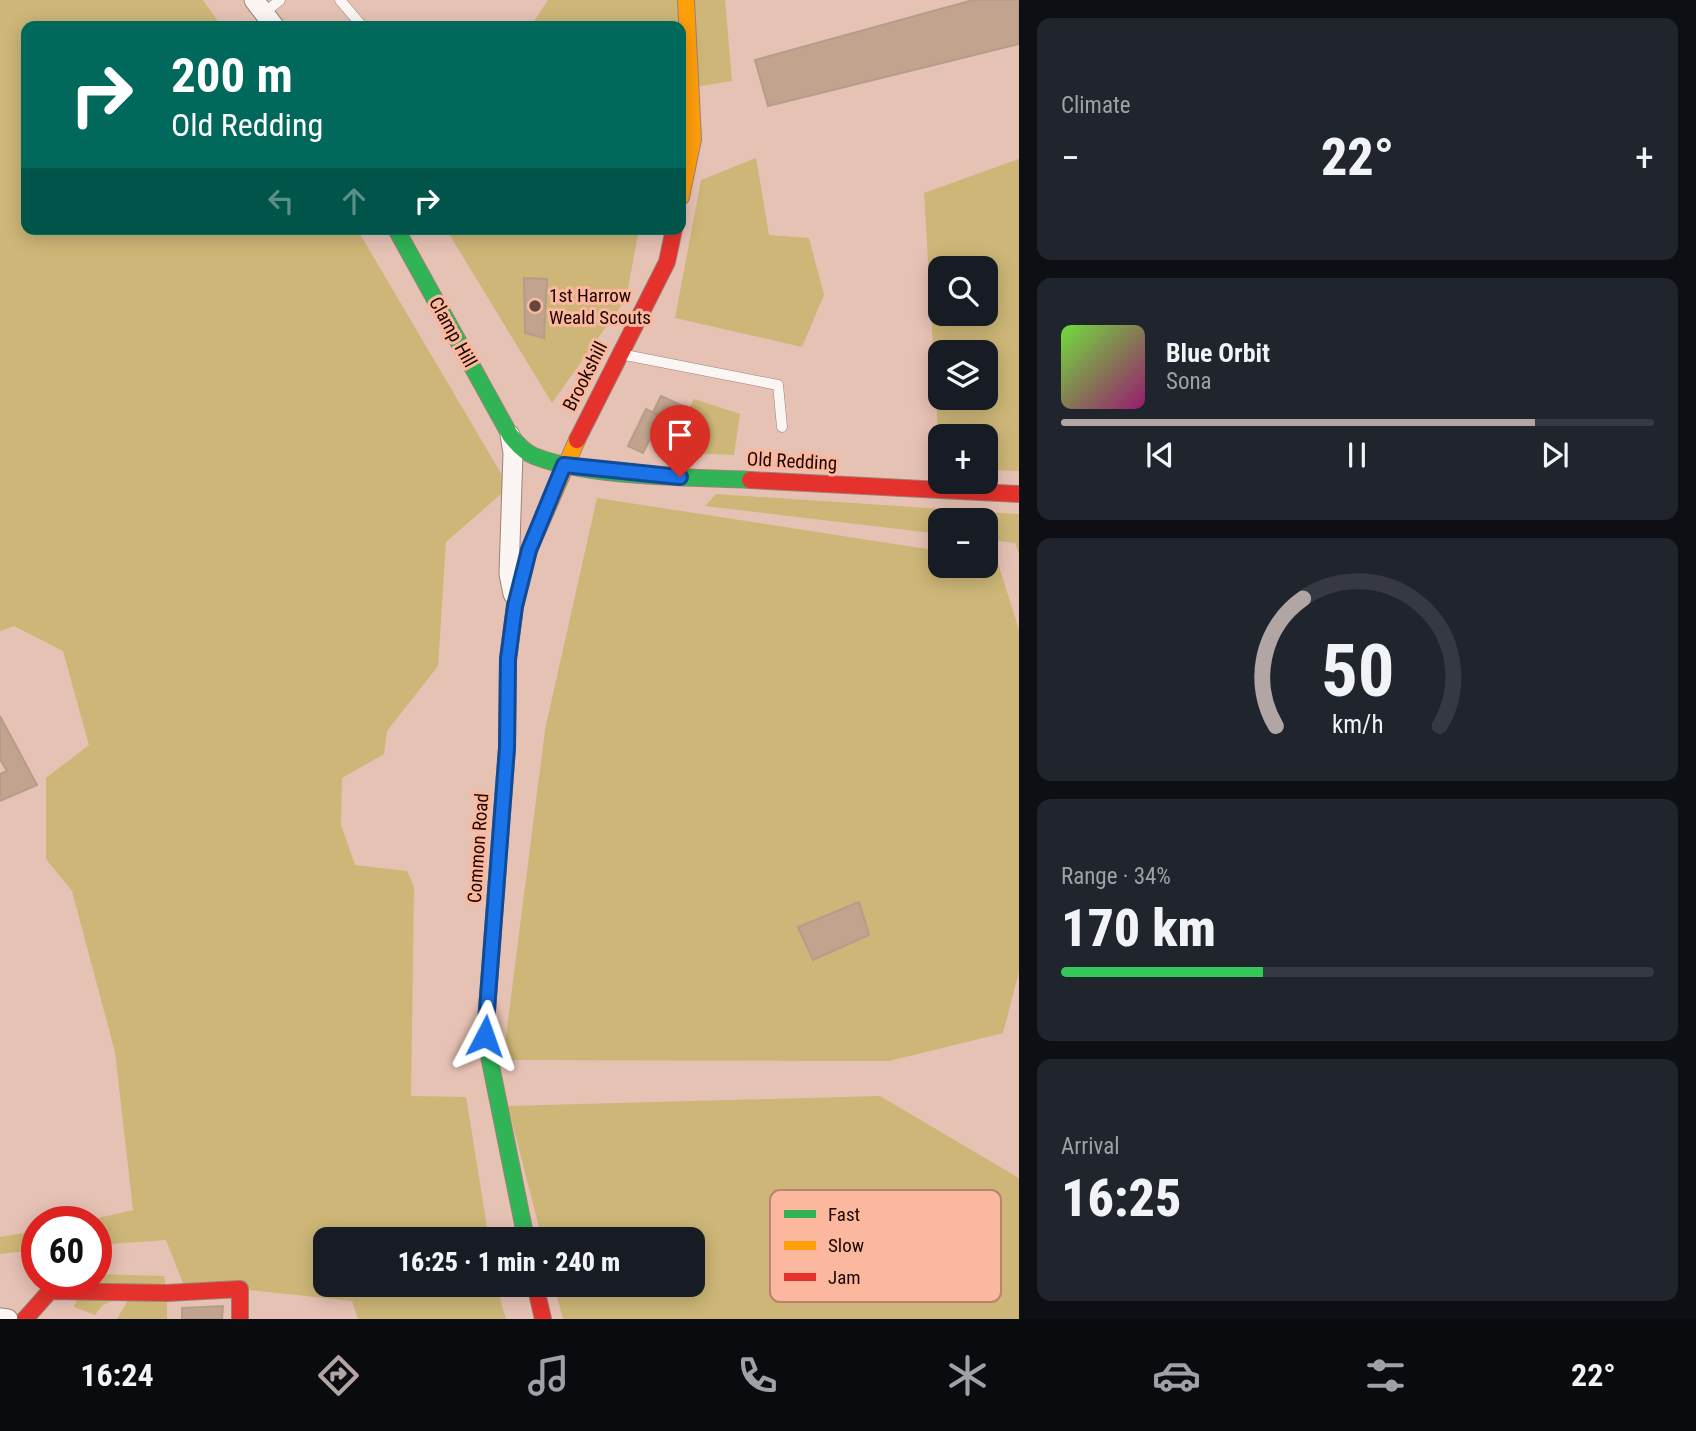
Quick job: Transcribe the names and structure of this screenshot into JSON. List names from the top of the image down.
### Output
{
  "streets": {
    "main road": [
      "Clamp Hill",
      "Brookshill",
      "Old Redding",
      "Common Road"
    ]
  },
  "crossings": [
    ["Clamp Hill", "Brookshill"],
    ["Clamp Hill", "Old Redding"],
    ["Clamp Hill", "Common Road"],
    ["Brookshill", "Old Redding"],
    ["Brookshill", "Common Road"],
    ["Old Redding", "Common Road"]
  ],
  "places": ["1st Harrow Weald Scouts"],
  "legend": ["Fast", "Slow", "Jam"],
  "page": {
    "tile": [
      "Climate",
      ["Range · 34%", "170 km"],
      ["Arrival", "16:25"]
    ],
    "turn": ["200 m", "Old Redding"],
    "heat": ["−", "22°", "+"],
    "map_buttons": ["+", "−"],
    "song": ["Blue Orbit", "Sona"],
    "limit": "60",
    "trip": "16:25 · 1 min · 240 m",
    "tabs": ["16:24", "22°"],
    "gauge": ["50", "km/h"]
  }
}
